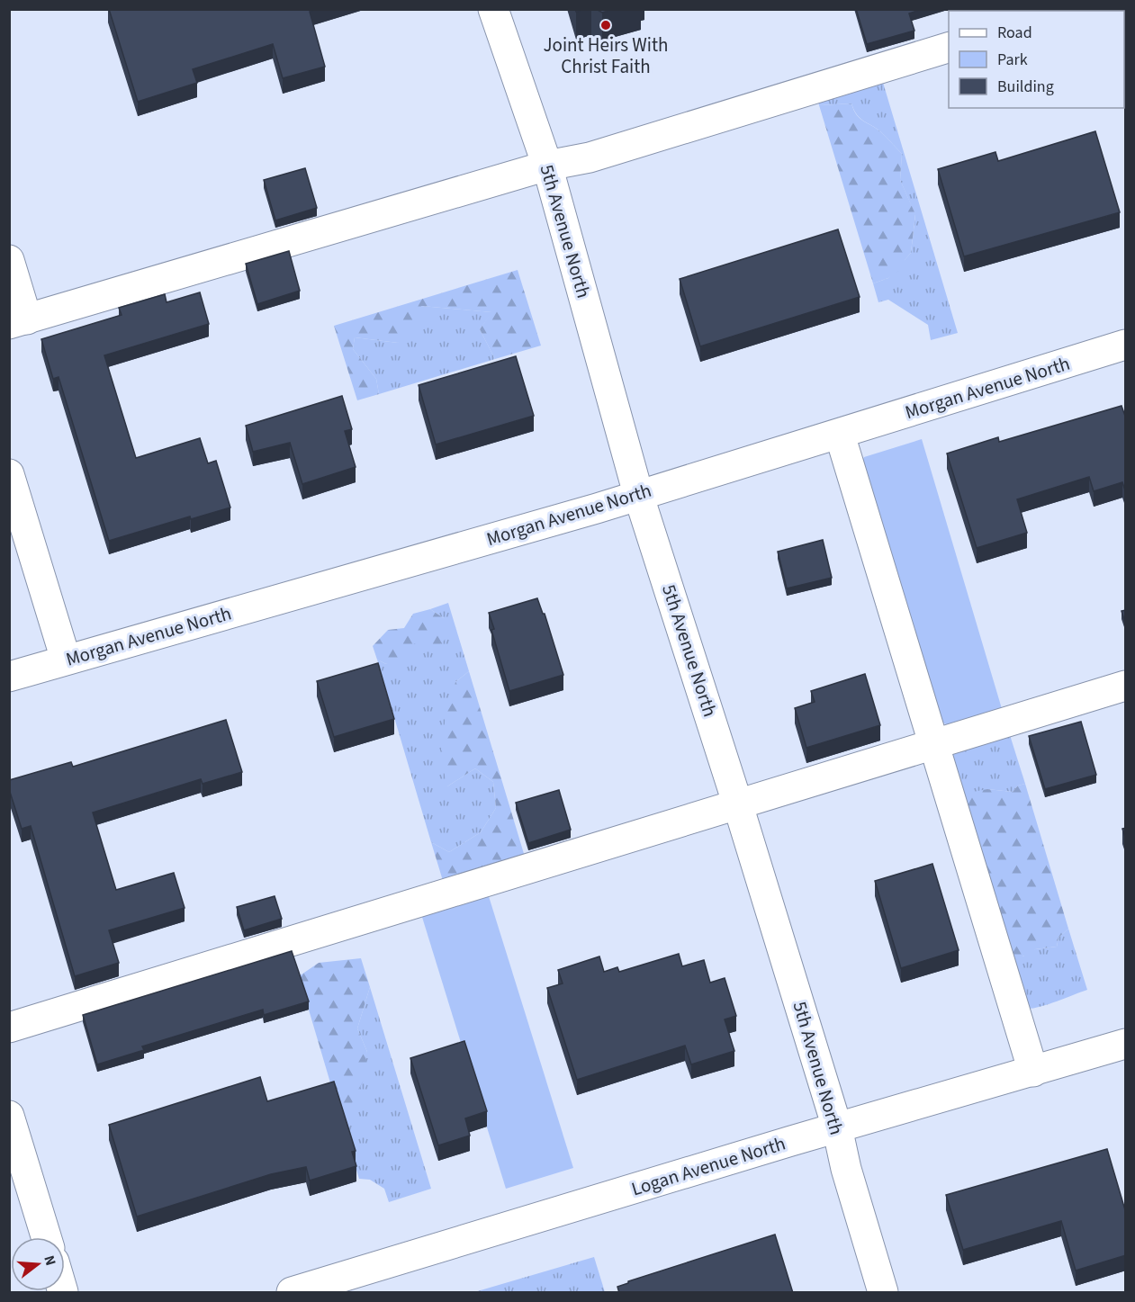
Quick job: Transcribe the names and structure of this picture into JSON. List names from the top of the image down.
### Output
{
  "streets": {
    "street": ["5th Avenue North", "Morgan Avenue North", "Logan Avenue North"]
  },
  "crossings": [
    ["5th Avenue North", "Morgan Avenue North"],
    ["5th Avenue North", "Logan Avenue North"]
  ],
  "places": ["Joint Heirs With Christ Faith"],
  "legend": ["Road", "Park", "Building"],
  "north": "right"
}
